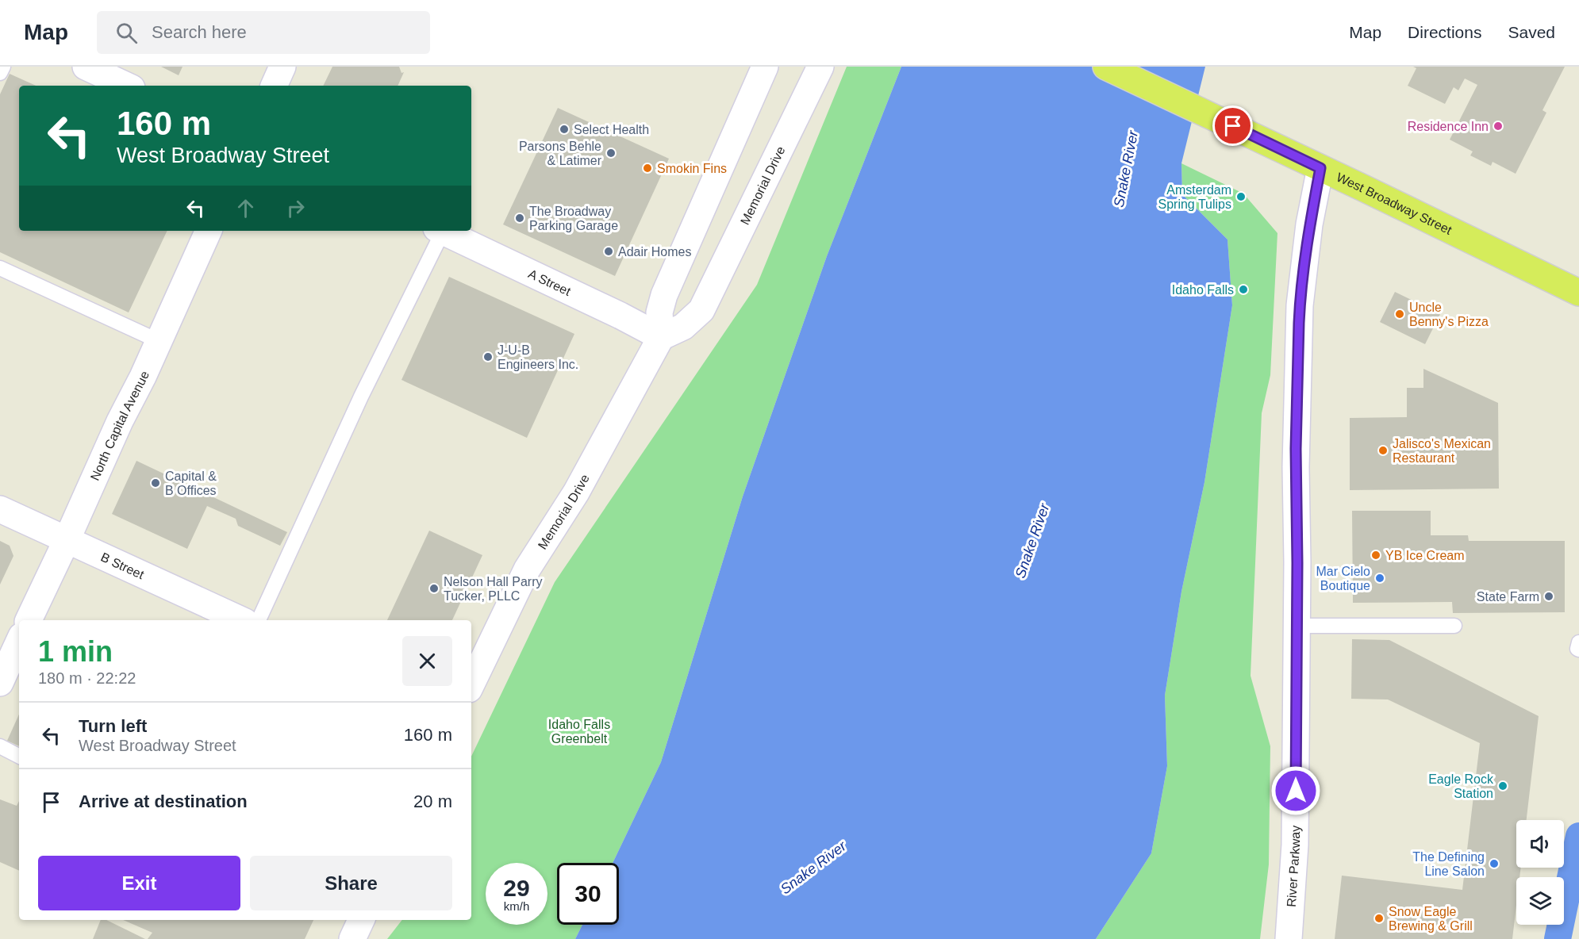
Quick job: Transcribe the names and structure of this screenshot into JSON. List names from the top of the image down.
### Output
{
  "streets": {
    "main road": ["West Broadway Street"],
    "street": [
      "Memorial Drive",
      "A Street",
      "North Capital Avenue",
      "B Street",
      "River Parkway"
    ]
  },
  "crossings": [
    ["Memorial Drive", "A Street"],
    ["West Broadway Street", "River Parkway"],
    ["North Capital Avenue", "B Street"]
  ],
  "water": ["Snake River"],
  "parks": ["Idaho Falls Greenbelt"],
  "places": [
    "Residence Inn",
    "Select Health",
    "Parsons Behle & Latimer",
    "Smokin Fins",
    "Amsterdam Spring Tulips",
    "The Broadway Parking Garage",
    "Adair Homes",
    "Idaho Falls",
    "Uncle Benny's Pizza",
    "J-U-B Engineers Inc.",
    "Jalisco's Mexican Restaurant",
    "Capital & B Offices",
    "YB Ice Cream",
    "Mar Cielo Boutique",
    "Nelson Hall Parry Tucker, PLLC",
    "State Farm",
    "Eagle Rock Station",
    "The Defining Line Salon",
    "Snow Eagle Brewing & Grill"
  ],
  "page": {
    "header": "Map",
    "search": "Search here",
    "nav": ["Map", "Directions", "Saved"],
    "turn": ["160 m", "West Broadway Street"],
    "heading": ["1 min", "180 m · 22:22"],
    "list": [
      {
        "name": "Turn left",
        "note": "West Broadway Street",
        "value": "160 m"
      },
      {
        "name": "Arrive at destination",
        "value": "20 m"
      }
    ],
    "buttons": ["Exit", "Share"],
    "speed": "29 km/h",
    "limit": "30"
  }
}
